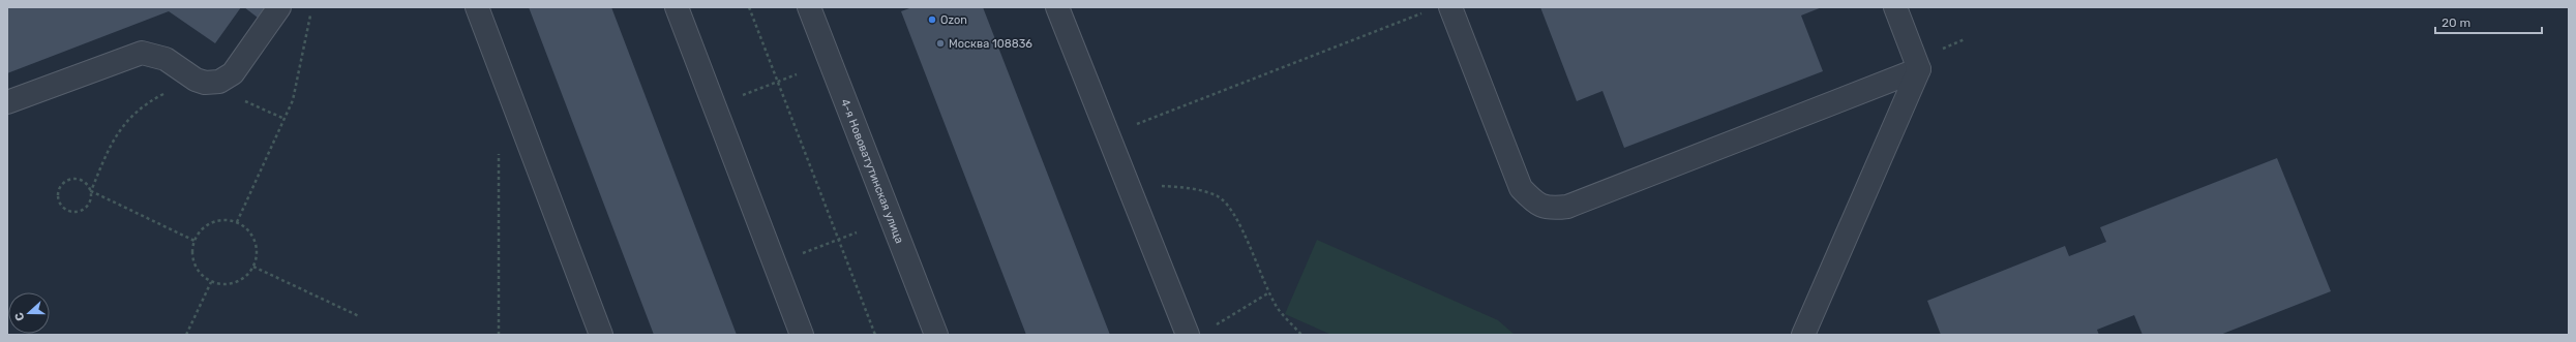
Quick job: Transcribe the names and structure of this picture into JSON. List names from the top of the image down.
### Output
{
  "streets": {
    "street": ["4-я Нововатутинская улица"]
  },
  "places": ["Ozon", "Москва 108836"],
  "scale_bar": "20 m",
  "north": "left"
}
